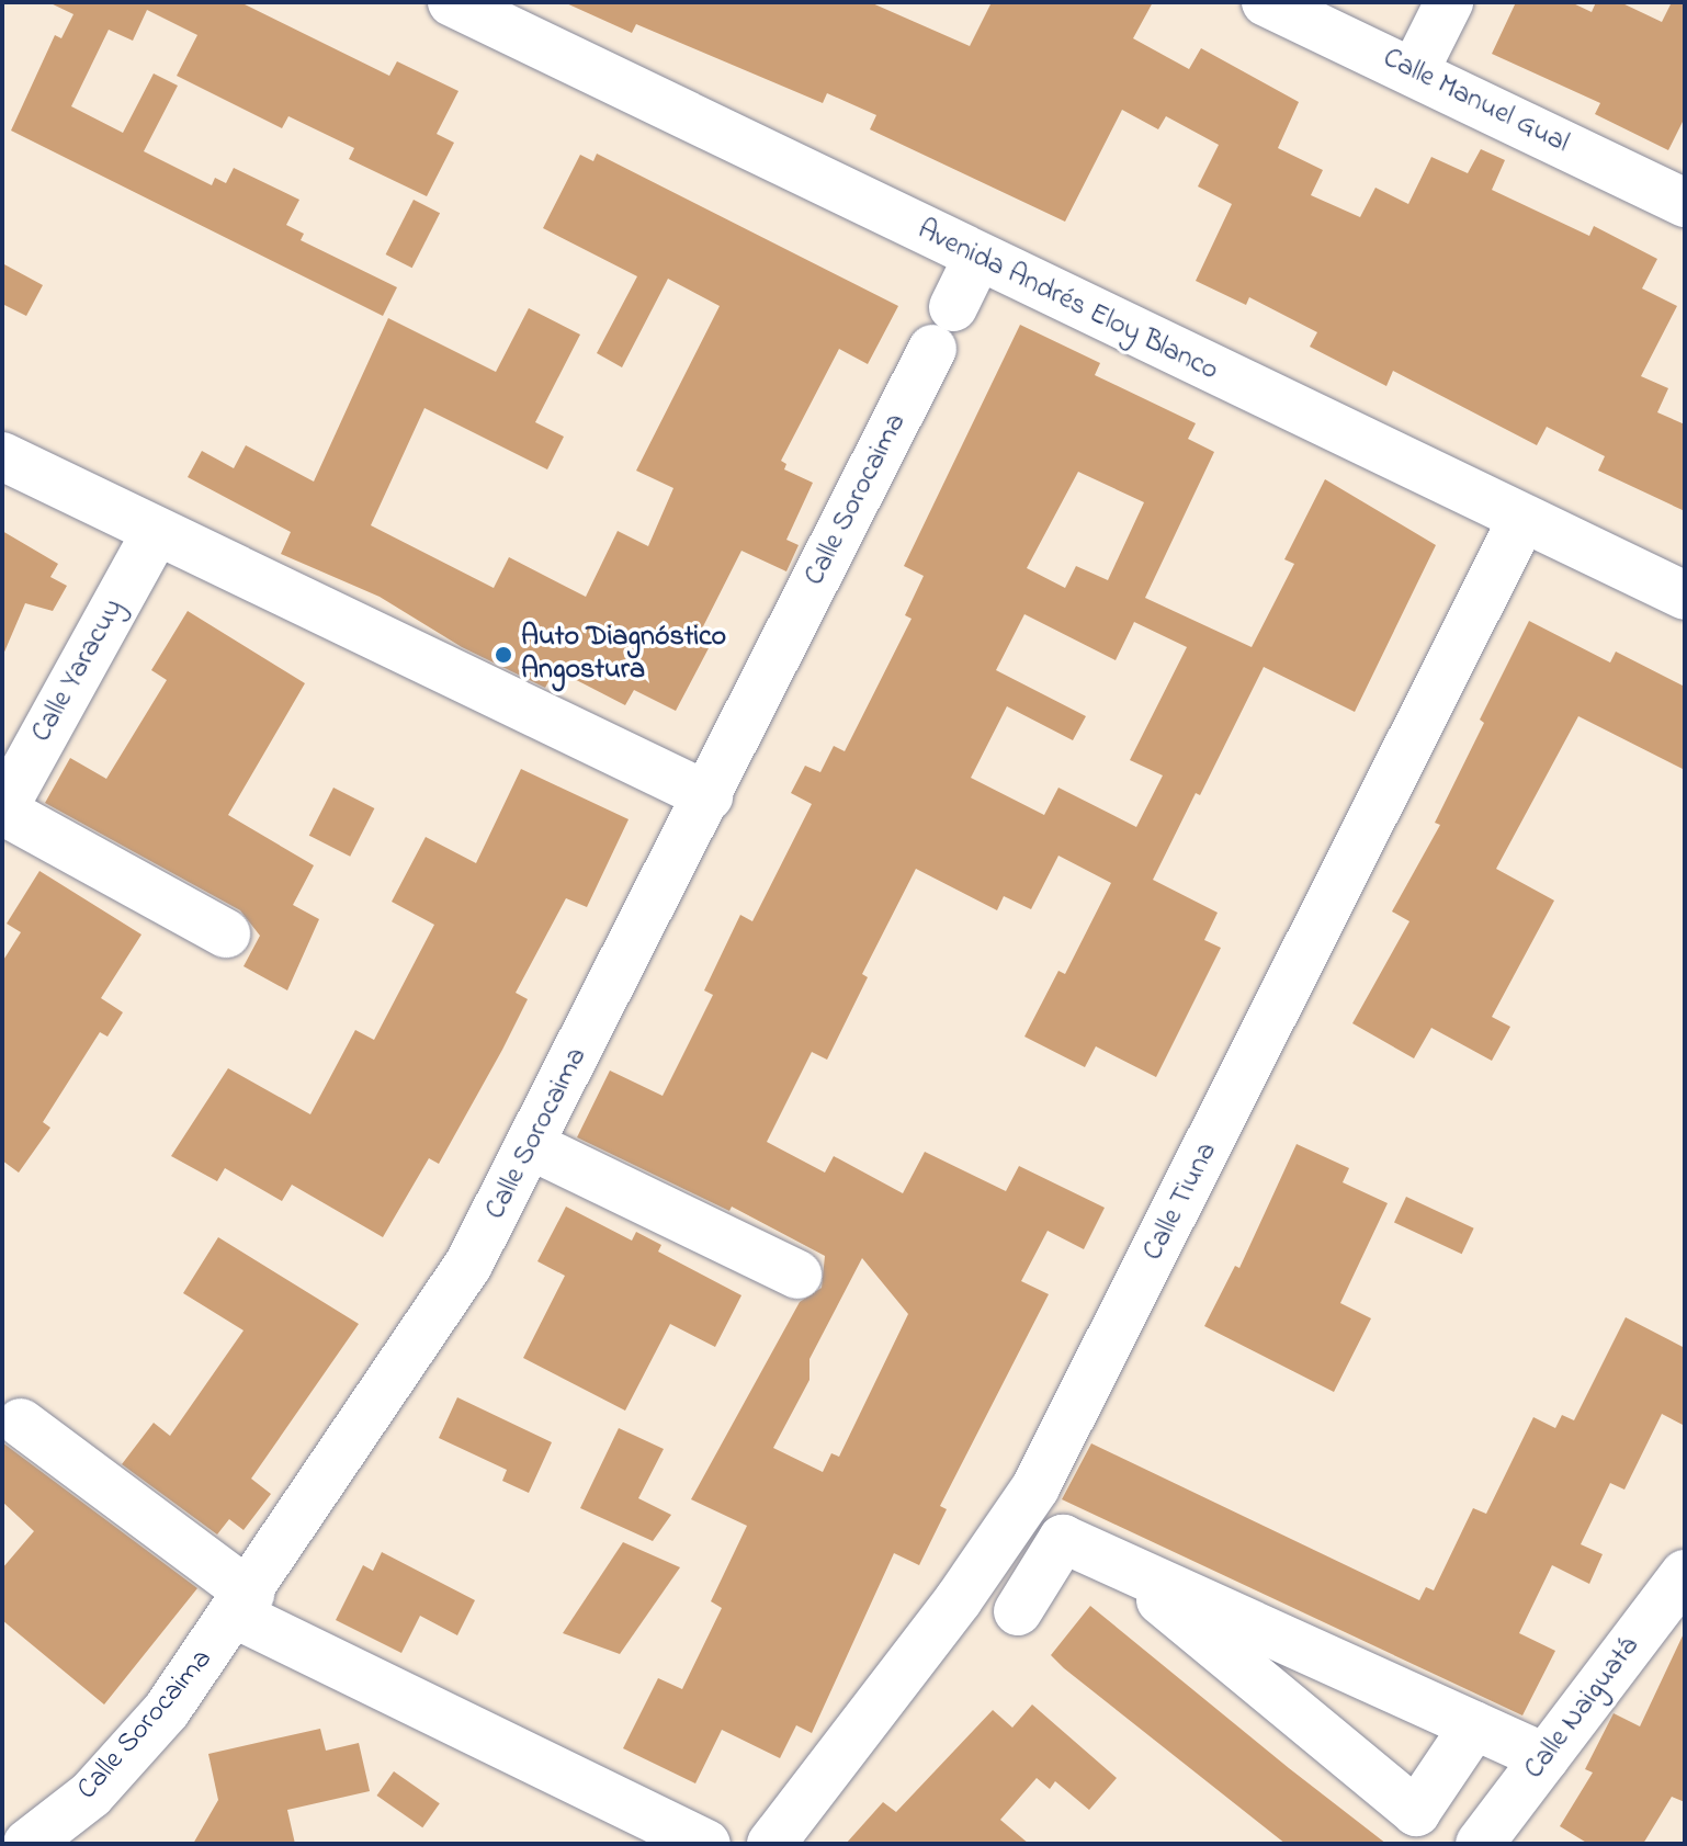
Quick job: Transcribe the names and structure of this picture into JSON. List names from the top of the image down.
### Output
{
  "streets": {
    "street": [
      "Calle Manuel Gual",
      "Avenida Andrés Eloy Blanco",
      "Calle Sorocaima",
      "Calle Yaracuy",
      "Calle Tiuna",
      "Calle Naiguatá"
    ]
  },
  "crossings": [
    ["Avenida Andrés Eloy Blanco", "Calle Tiuna"]
  ],
  "places": ["Auto Diagnóstico Angostura"]
}
